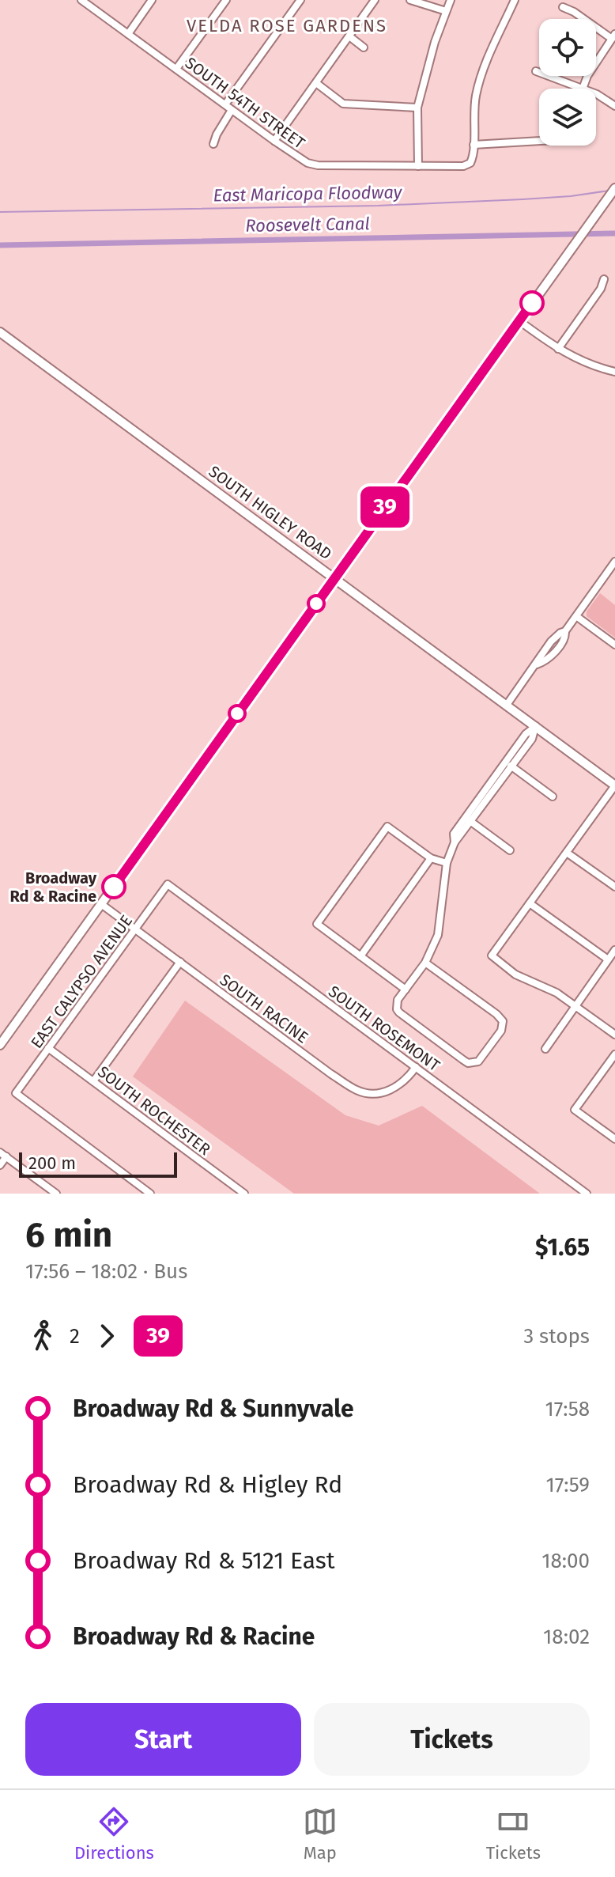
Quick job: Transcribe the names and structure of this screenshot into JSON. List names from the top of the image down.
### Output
{
  "streets": {
    "main road": ["SOUTH HIGLEY ROAD"],
    "street": [
      "SOUTH 54TH STREET",
      "EAST CALYPSO AVENUE",
      "SOUTH RACINE",
      "SOUTH ROSEMONT",
      "SOUTH ROCHESTER"
    ]
  },
  "crossings": [
    ["EAST CALYPSO AVENUE", "SOUTH RACINE"],
    ["EAST CALYPSO AVENUE", "SOUTH ROSEMONT"],
    ["EAST CALYPSO AVENUE", "SOUTH ROCHESTER"],
    ["SOUTH RACINE", "SOUTH ROSEMONT"]
  ],
  "districts": ["VELDA ROSE GARDENS"],
  "water": ["East Maricopa Floodway", "Roosevelt Canal"],
  "places": ["Broadway Rd & Racine"],
  "lines": ["bus line 39"],
  "scale_bar": "200 m",
  "page": {
    "on_map": "39",
    "scale": "200 m",
    "heading": ["6 min", "17:56 – 18:02 · Bus", "$1.65"],
    "legs": ["2", "39", "3 stops"],
    "list": [
      {
        "name": "Broadway Rd & Sunnyvale",
        "value": "17:58"
      },
      {
        "name": "Broadway Rd & Higley Rd",
        "value": "17:59"
      },
      {
        "name": "Broadway Rd & 5121 East",
        "value": "18:00"
      },
      {
        "name": "Broadway Rd & Racine",
        "value": "18:02"
      }
    ],
    "buttons": ["Start", "Tickets"],
    "tabs": ["Directions", "Map", "Tickets"]
  }
}
